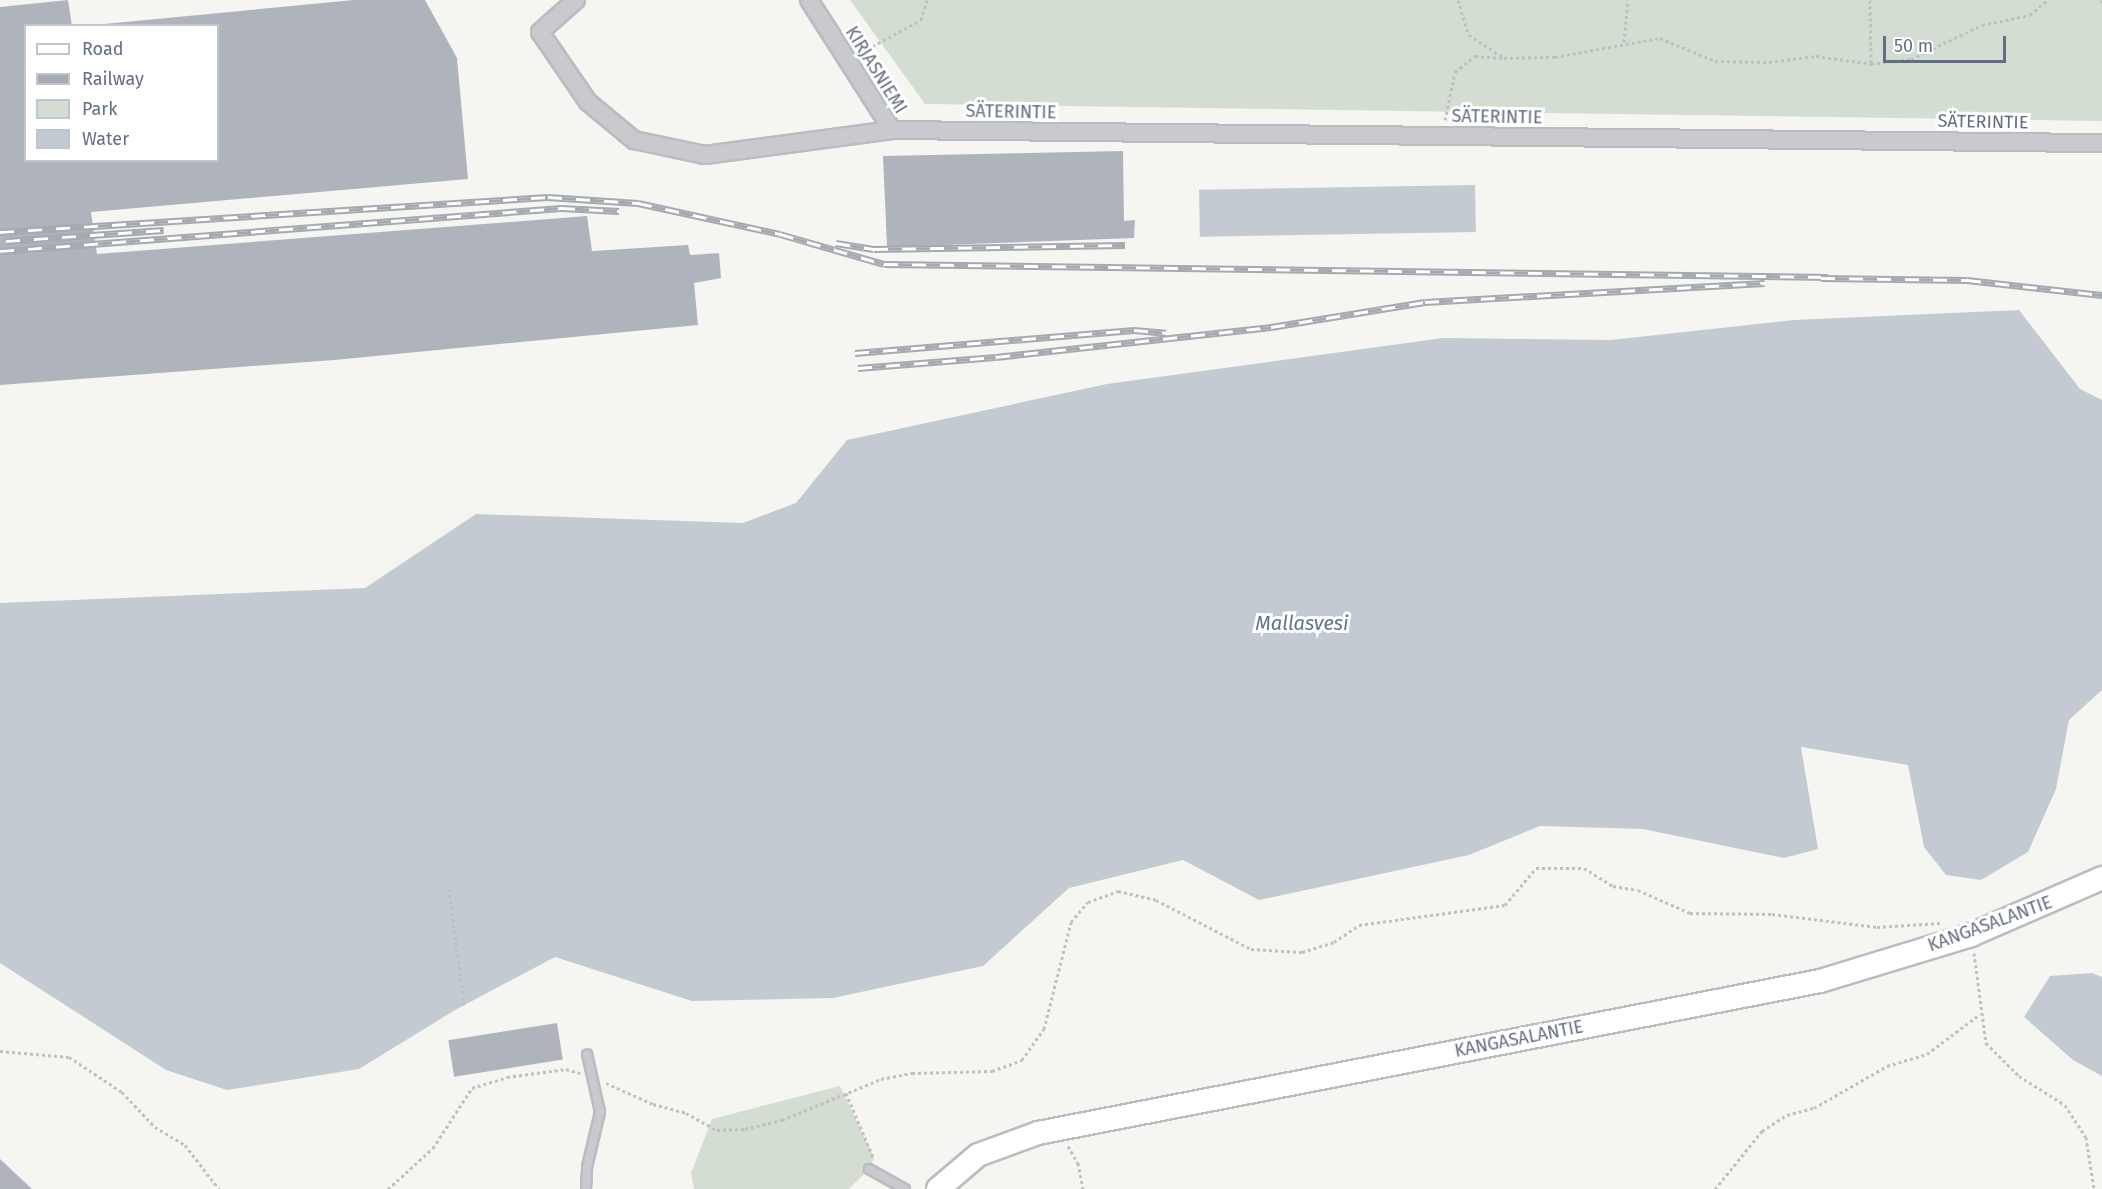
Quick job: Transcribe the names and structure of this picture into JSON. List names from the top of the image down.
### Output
{
  "streets": {
    "main road": ["KANGASALANTIE"],
    "street": ["KIRJASNIEMI", "SÄTERINTIE"]
  },
  "crossings": [
    ["KIRJASNIEMI", "SÄTERINTIE"]
  ],
  "water": ["Mallasvesi"],
  "legend": [
    "Road",
    "Railway",
    "Park",
    "Water"
  ],
  "scale_bar": "50 m"
}
